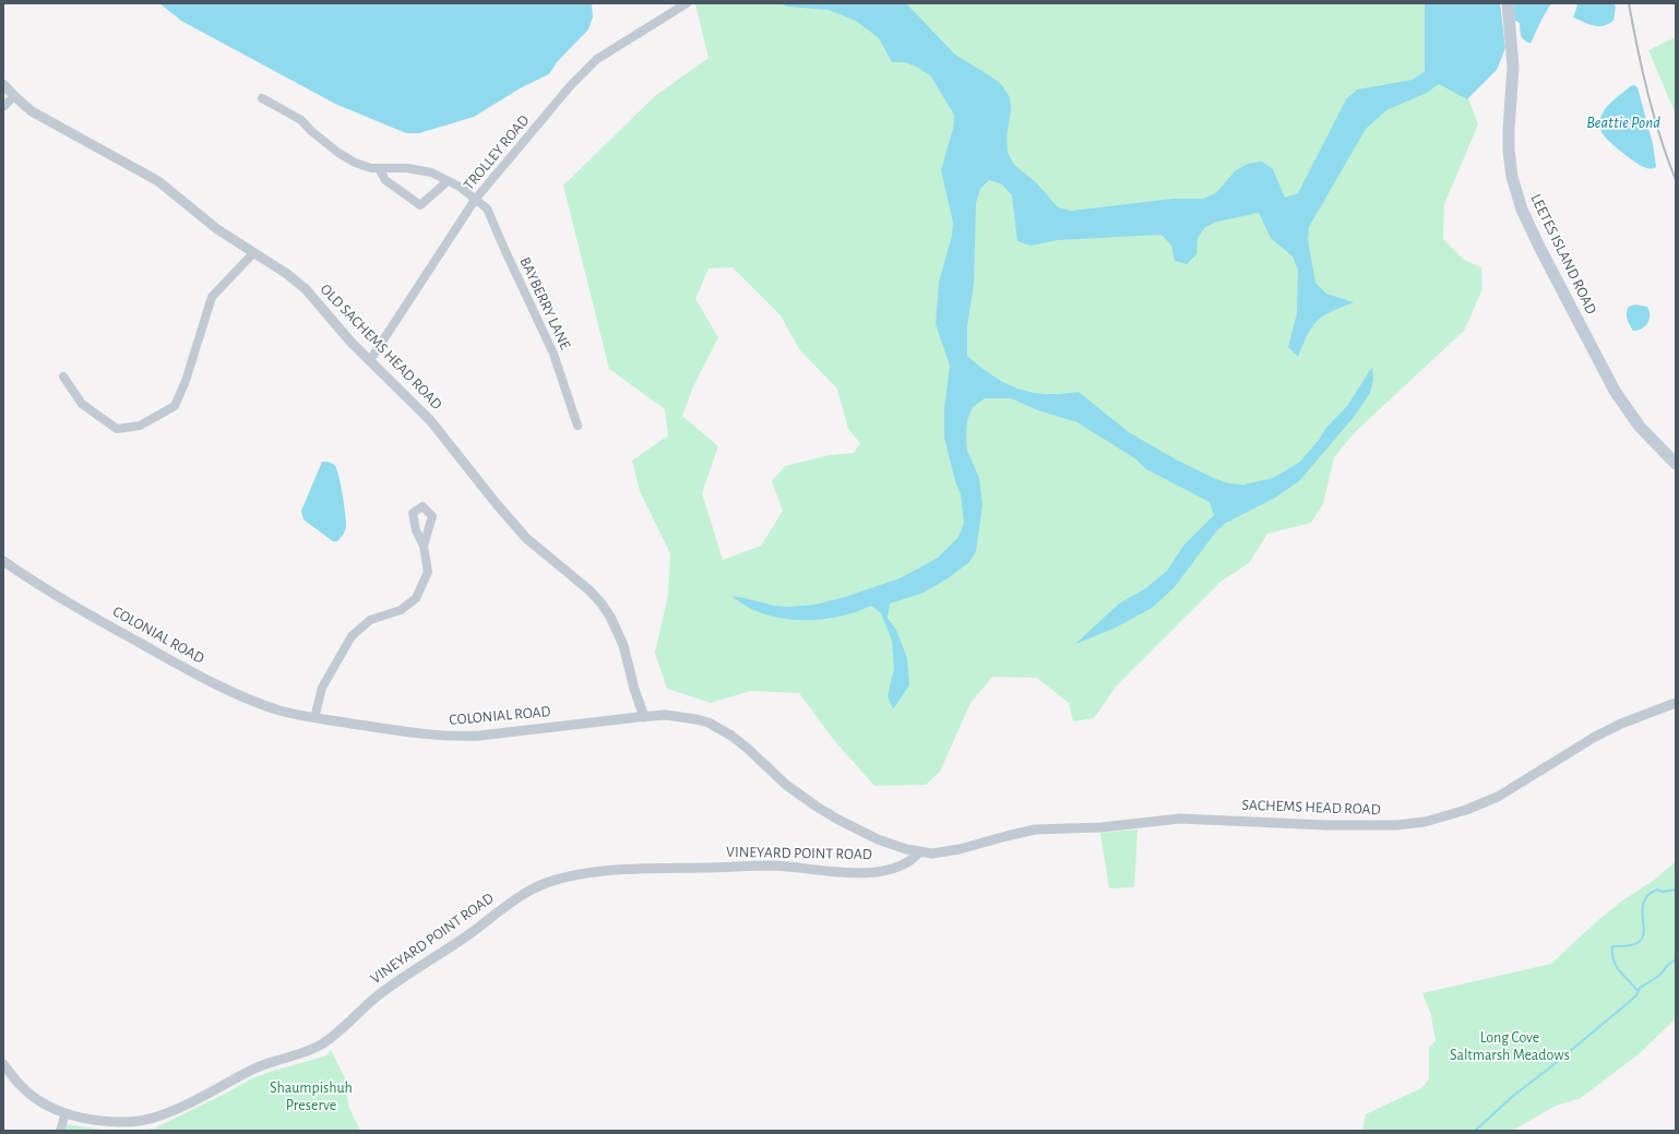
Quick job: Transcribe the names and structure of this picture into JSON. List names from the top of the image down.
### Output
{
  "streets": {
    "main road": ["LEETES ISLAND ROAD"],
    "street": [
      "TROLLEY ROAD",
      "BAYBERRY LANE",
      "OLD SACHEMS HEAD ROAD",
      "COLONIAL ROAD",
      "SACHEMS HEAD ROAD",
      "VINEYARD POINT ROAD"
    ]
  },
  "crossings": [
    ["TROLLEY ROAD", "BAYBERRY LANE"],
    ["TROLLEY ROAD", "OLD SACHEMS HEAD ROAD"],
    ["OLD SACHEMS HEAD ROAD", "COLONIAL ROAD"],
    ["COLONIAL ROAD", "SACHEMS HEAD ROAD"],
    ["COLONIAL ROAD", "VINEYARD POINT ROAD"],
    ["SACHEMS HEAD ROAD", "VINEYARD POINT ROAD"]
  ],
  "water": ["Beattie Pond"],
  "parks": ["Long Cove Saltmarsh Meadows", "Shaumpishuh Preserve"]
}
